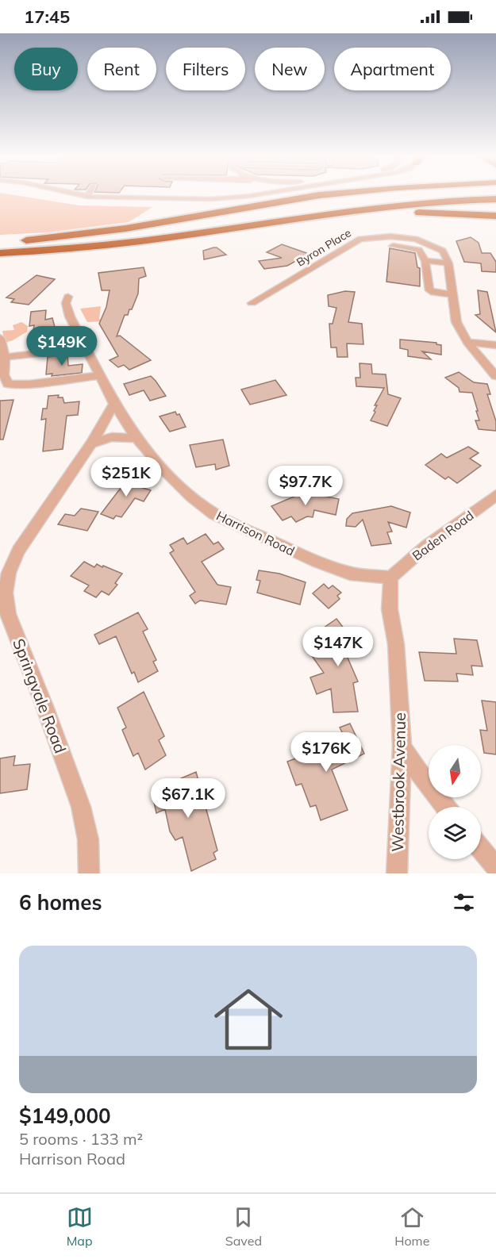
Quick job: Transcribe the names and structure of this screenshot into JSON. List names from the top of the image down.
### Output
{
  "streets": {
    "street": [
      "Byron Place",
      "Harrison Road",
      "Baden Road",
      "Springvale Road",
      "Westbrook Avenue"
    ]
  },
  "crossings": [
    ["Harrison Road", "Baden Road"],
    ["Harrison Road", "Springvale Road"],
    ["Harrison Road", "Westbrook Avenue"],
    ["Baden Road", "Westbrook Avenue"]
  ],
  "north": "bottom",
  "page": {
    "status": "17:45",
    "chip": [
      "Buy",
      "Rent",
      "Filters",
      "New",
      "Apartment"
    ],
    "price": [
      "$149K",
      "$251K",
      "$97.7K",
      "$147K",
      "$176K",
      "$67.1K"
    ],
    "heading": "6 homes",
    "list": [
      {
        "name": "$149,000",
        "note": "5 rooms · 133 m² · Harrison Road"
      }
    ],
    "tabs": ["Map", "Saved", "Home"]
  }
}
